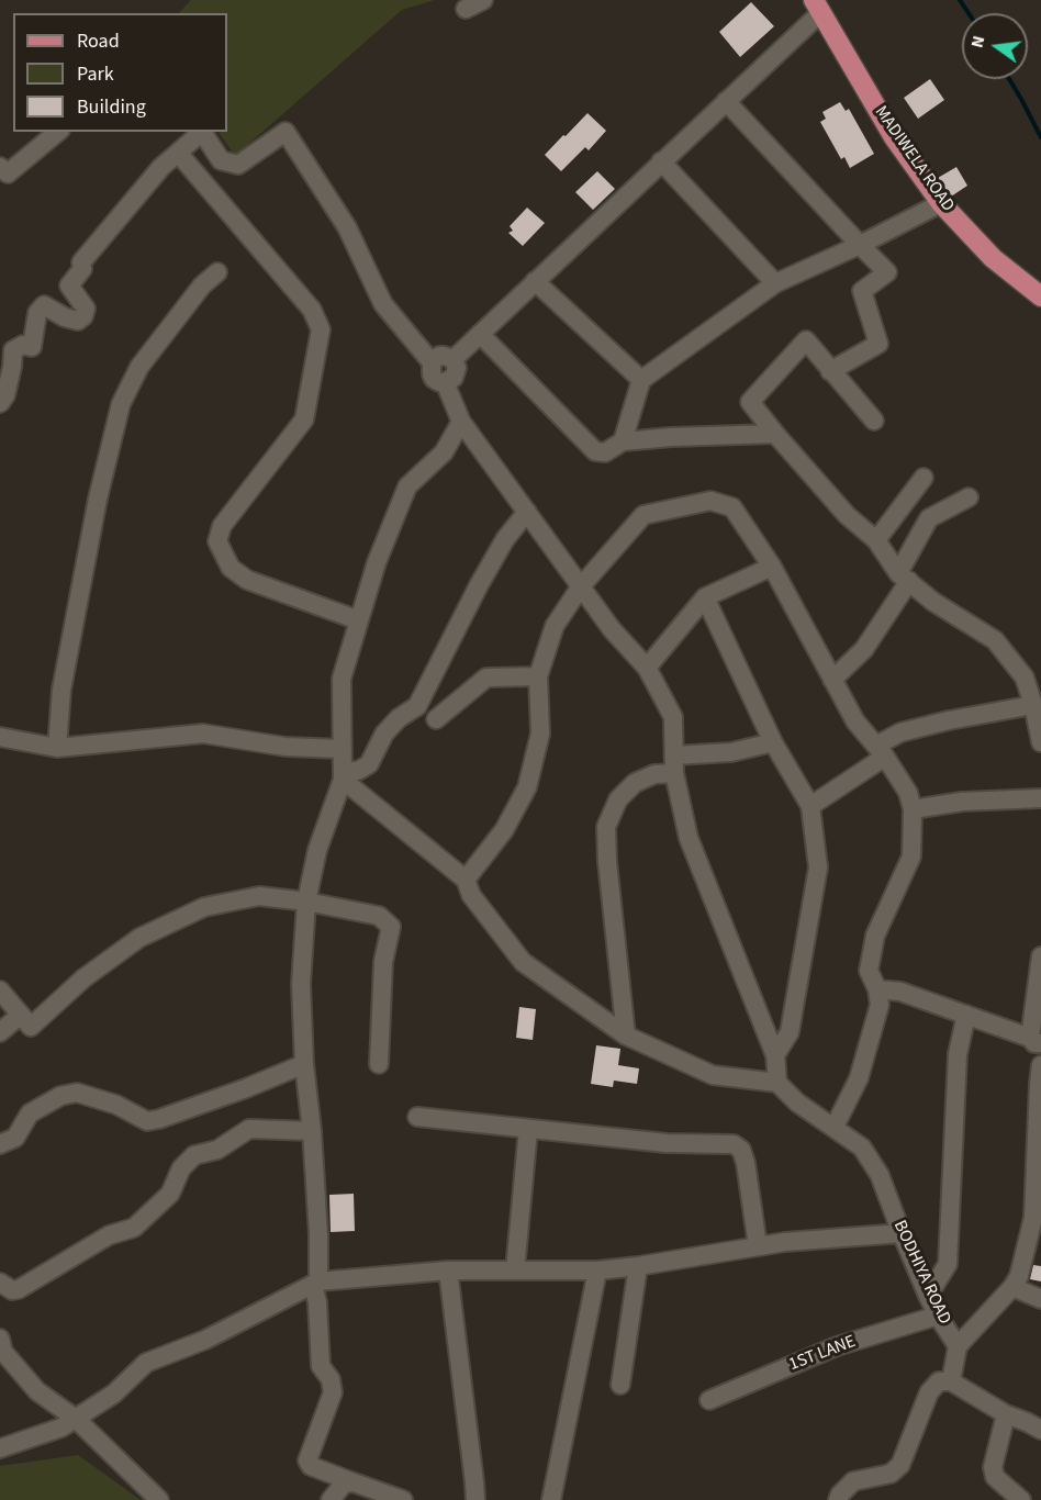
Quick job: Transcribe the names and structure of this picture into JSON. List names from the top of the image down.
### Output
{
  "streets": {
    "main road": ["MADIWELA ROAD"],
    "street": ["BODHIYA ROAD", "1ST LANE"]
  },
  "crossings": [
    ["BODHIYA ROAD", "1ST LANE"]
  ],
  "legend": ["Road", "Park", "Building"],
  "north": "left"
}
